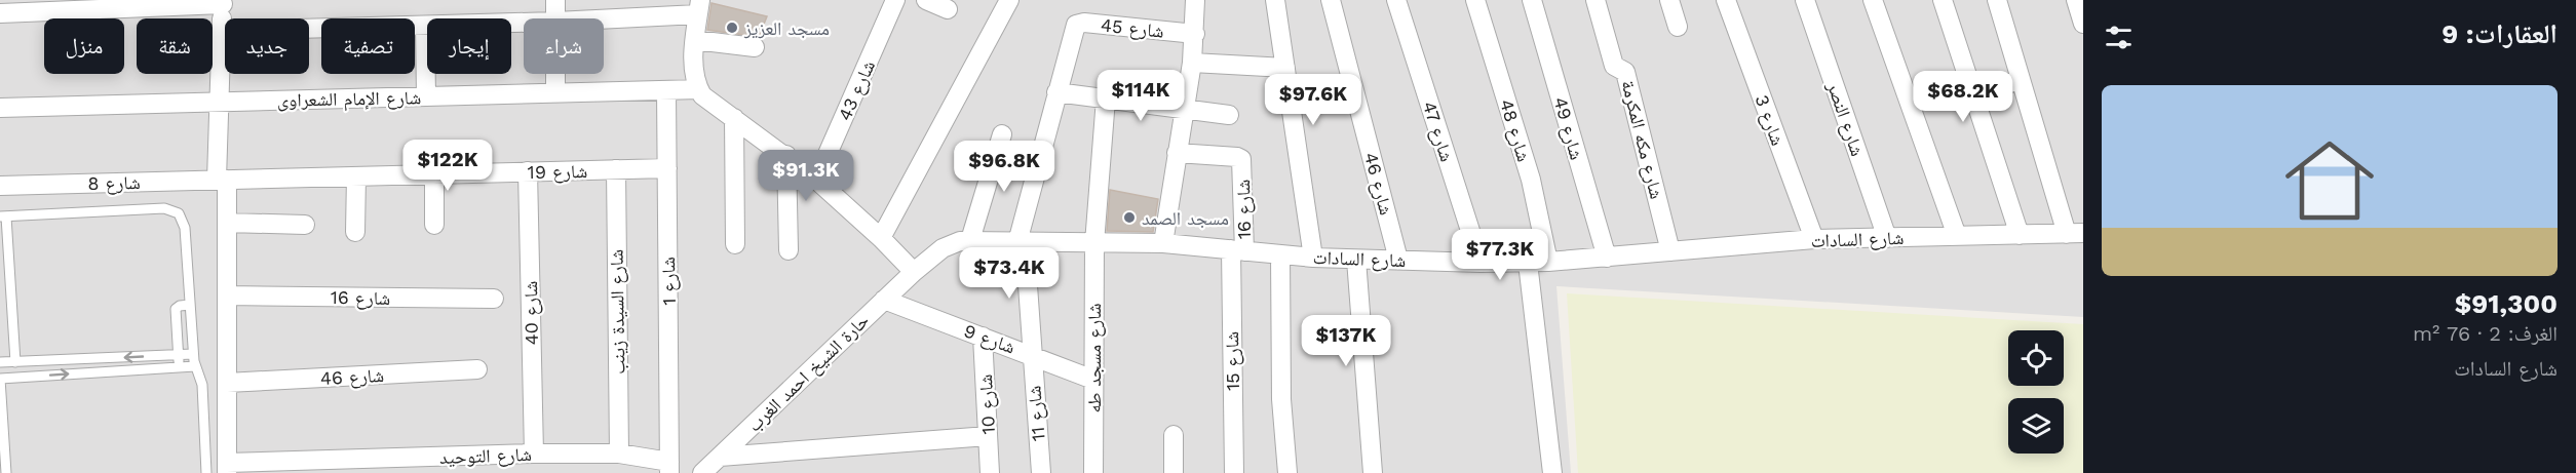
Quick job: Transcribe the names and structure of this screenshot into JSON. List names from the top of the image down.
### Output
{
  "streets": {
    "street": [
      "شارع 45",
      "شارع 43",
      "شارع الإمام الشعراوى",
      "شارع النصر",
      "شارع 3",
      "شارع 49",
      "شارع 48",
      "شارع 47",
      "شارع مكه المكرمة",
      "شارع 19",
      "شارع 8",
      "شارع 46",
      "شارع 16",
      "شارع السادات",
      "شارع 1",
      "شارع السيدة زينب",
      "شارع 40",
      "شارع 9",
      "شارع مسجد طه",
      "شارع 15",
      "حارة الشيخ احمد الغرب",
      "شارع 10",
      "شارع 11",
      "شارع التوحيد"
    ]
  },
  "crossings": [
    ["شارع 45", "شارع 11"],
    ["شارع الإمام الشعراوى", "شارع 1"],
    ["شارع النصر", "شارع السادات"],
    ["شارع 3", "شارع السادات"],
    ["شارع 49", "شارع السادات"],
    ["شارع 48", "شارع السادات"],
    ["شارع 47", "شارع السادات"],
    ["شارع مكه المكرمة", "شارع السادات"],
    ["شارع 19", "شارع 8"],
    ["شارع 19", "شارع 1"],
    ["شارع 19", "شارع السيدة زينب"],
    ["شارع 19", "شارع 40"],
    ["شارع 46", "شارع السادات"],
    ["شارع 16", "شارع السادات"],
    ["شارع 16", "شارع 15"],
    ["شارع السادات", "شارع مسجد طه"],
    ["شارع السادات", "شارع 15"],
    ["شارع السادات", "حارة الشيخ احمد الغرب"],
    ["شارع السادات", "شارع 11"],
    ["شارع 1", "شارع التوحيد"],
    ["شارع السيدة زينب", "شارع التوحيد"],
    ["شارع 40", "شارع التوحيد"],
    ["شارع 9", "شارع مسجد طه"],
    ["شارع 9", "حارة الشيخ احمد الغرب"],
    ["شارع 9", "شارع 10"],
    ["شارع 9", "شارع 11"]
  ],
  "places": ["مسجد العزيز", "مسجد الصمد"],
  "page": {
    "heading": "العقارات: 9",
    "chip": [
      "شراء",
      "إيجار",
      "تصفية",
      "جديد",
      "شقة",
      "منزل"
    ],
    "price": [
      "$114K",
      "$68.2K",
      "$97.6K",
      "$122K",
      "$96.8K",
      "$91.3K",
      "$77.3K",
      "$73.4K",
      "$137K"
    ],
    "list": [
      {
        "name": "$91,300",
        "note": "الغرف: 2 · 76 m² · شارع السادات"
      }
    ]
  }
}
